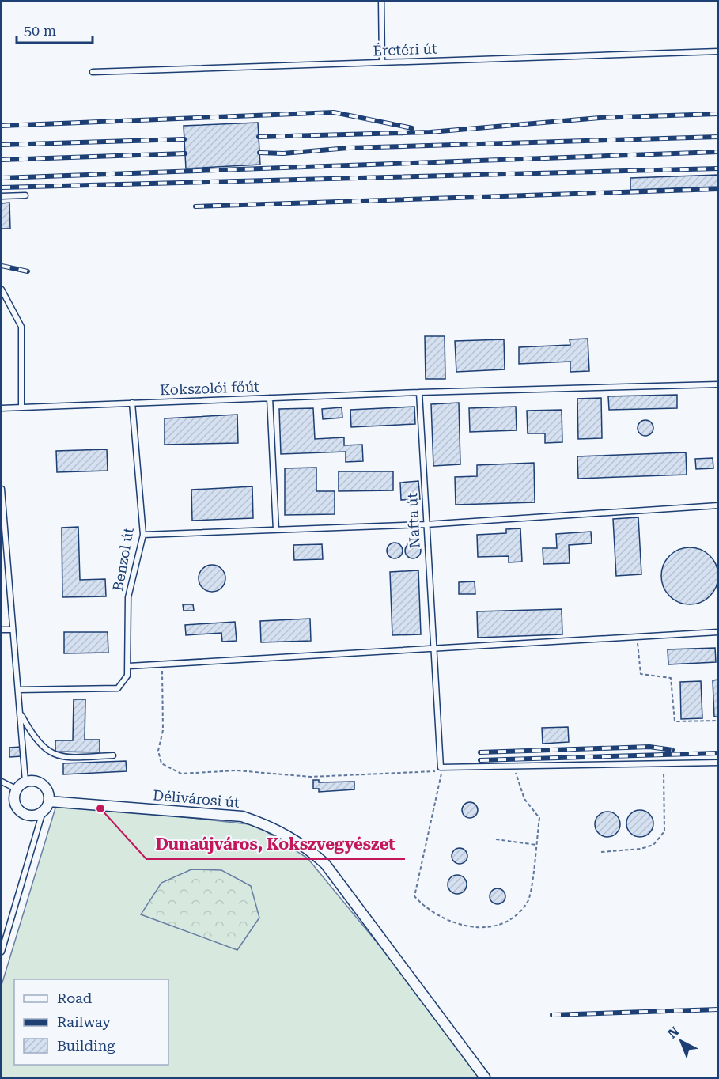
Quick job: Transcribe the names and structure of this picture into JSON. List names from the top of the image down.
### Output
{
  "streets": {
    "street": ["Délivárosi út"],
    "lane": [
      "Érctéri út",
      "Kokszolói főút",
      "Nafta út",
      "Benzol út"
    ]
  },
  "crossings": [
    ["Kokszolói főút", "Nafta út"],
    ["Kokszolói főút", "Benzol út"]
  ],
  "places": ["Dunaújváros, Kokszvegyészet"],
  "legend": ["Road", "Railway", "Building"],
  "scale_bar": "50 m",
  "north": "top left"
}
